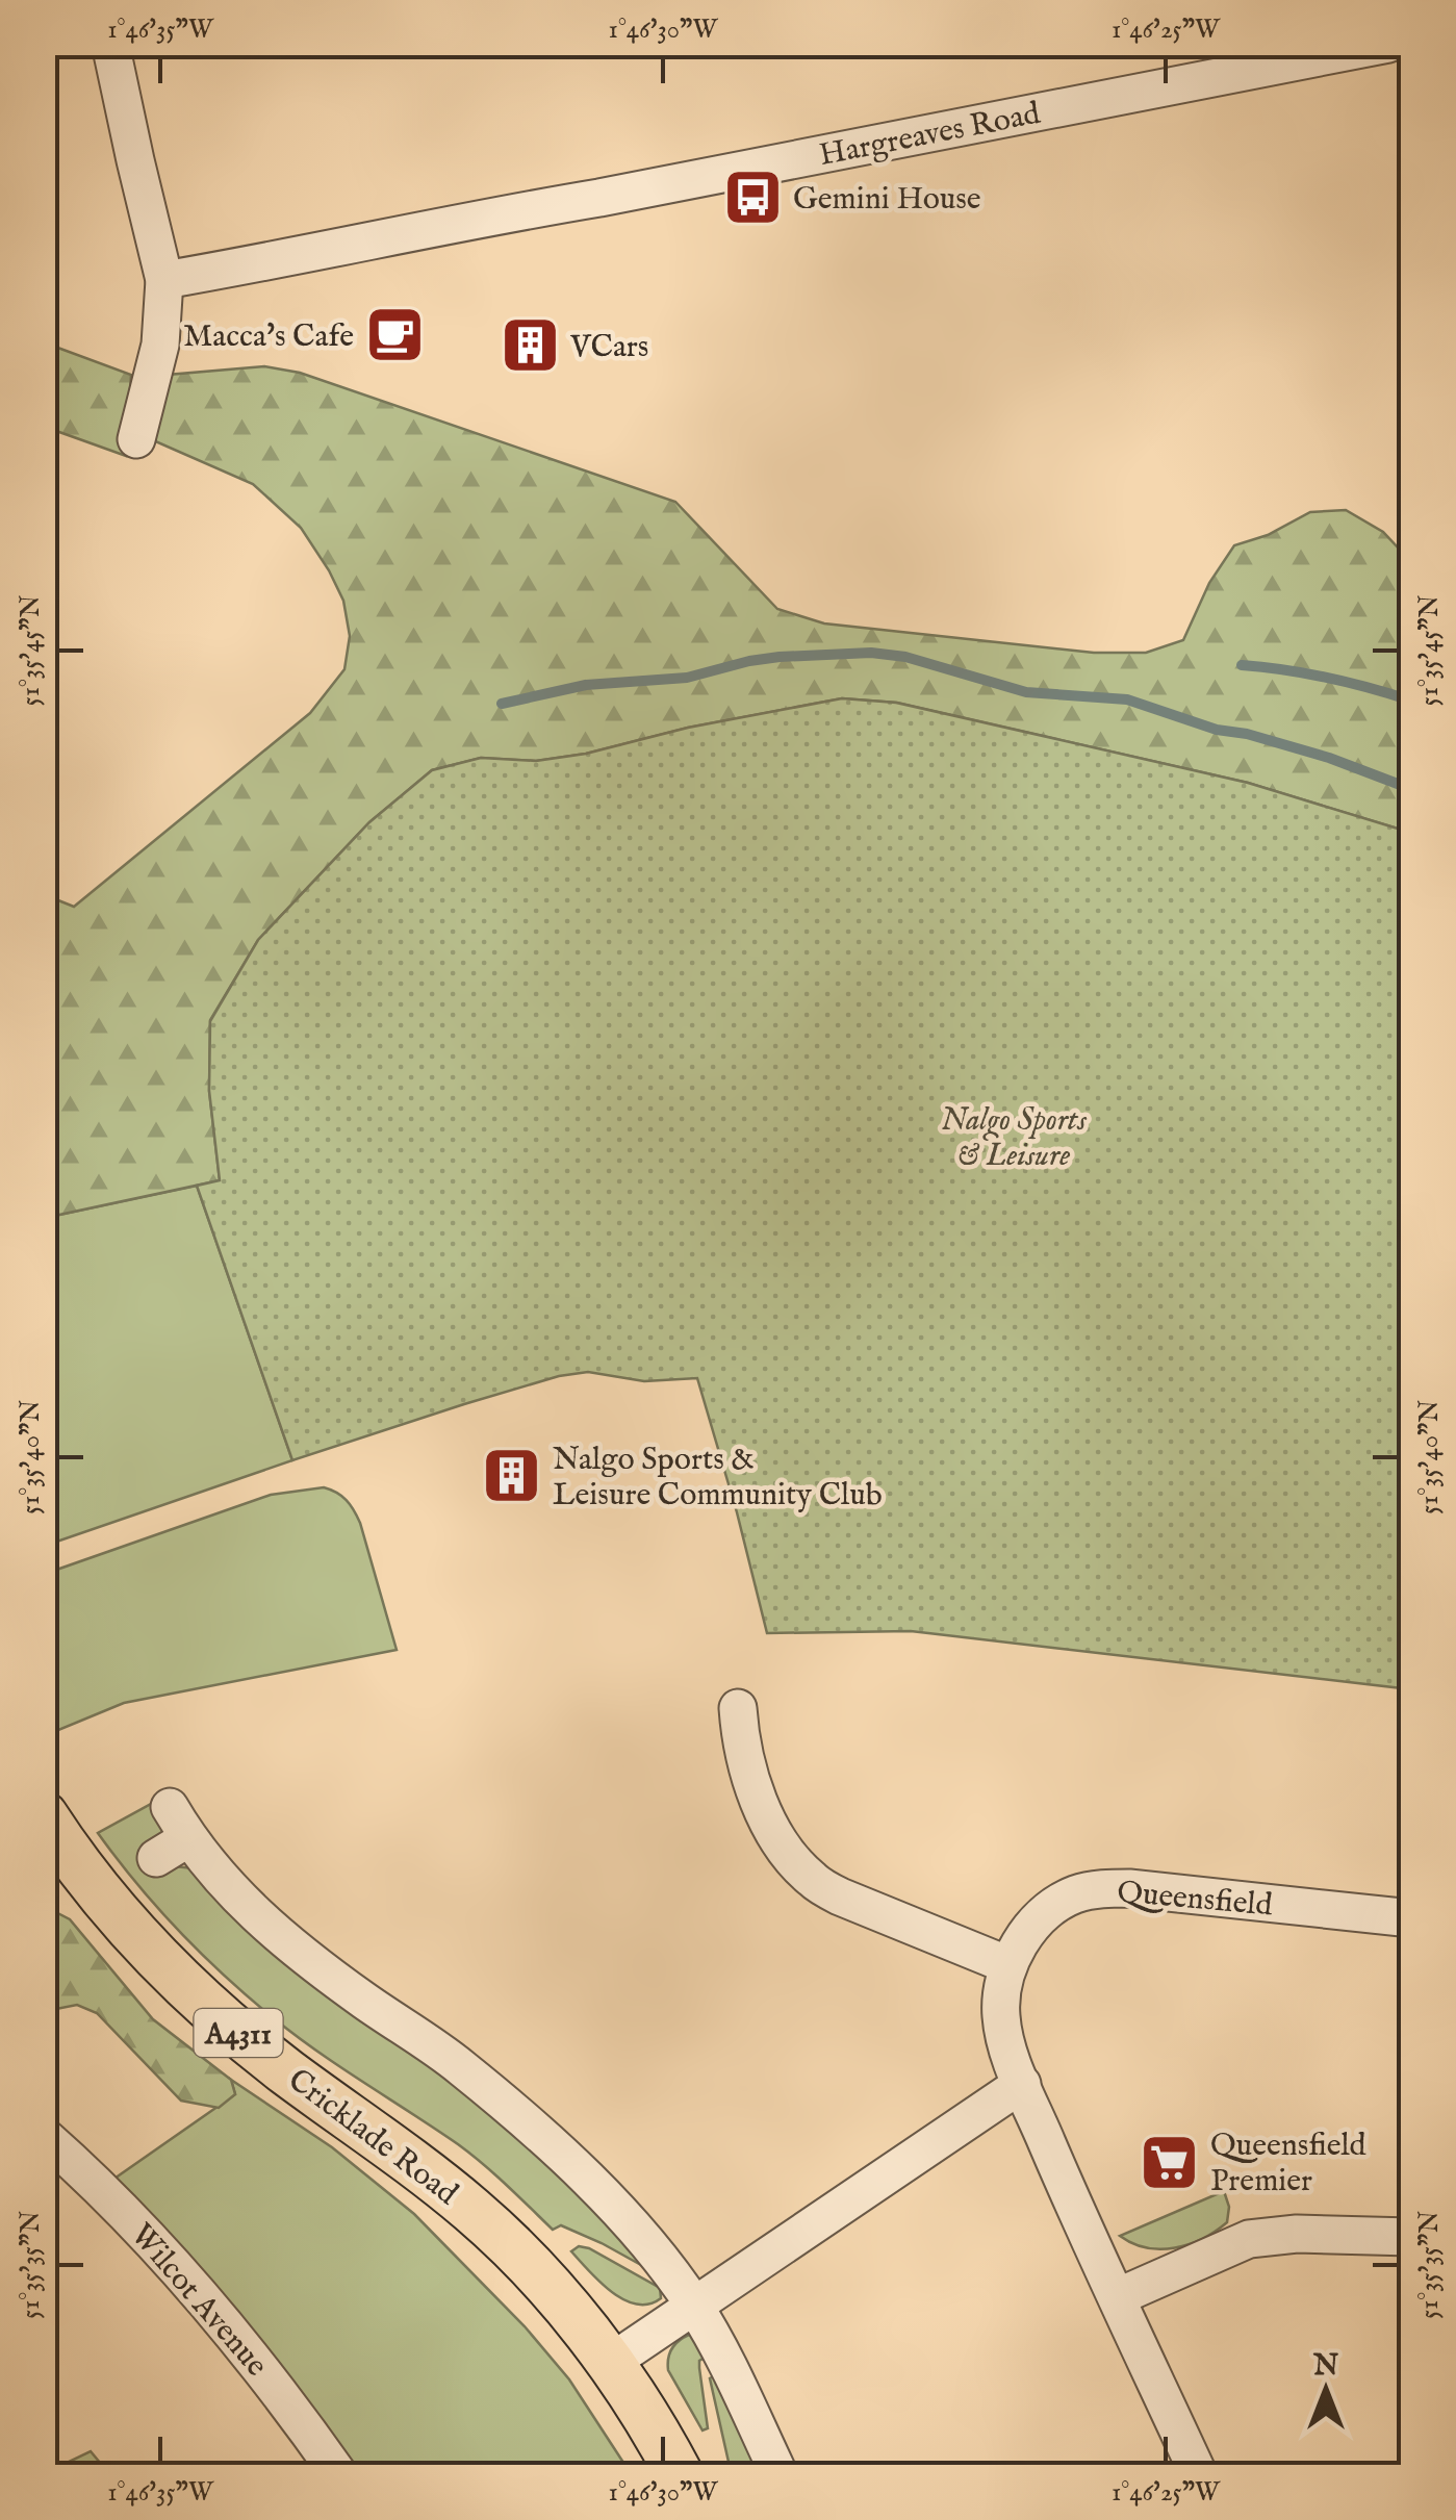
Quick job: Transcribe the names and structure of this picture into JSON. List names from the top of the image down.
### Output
{
  "streets": {
    "main road": ["A4311", "Cricklade Road"],
    "street": ["Hargreaves Road", "Queensfield", "Wilcot Avenue"]
  },
  "parks": ["Nalgo Sports & Leisure"],
  "places": {
    "bus stop": ["Gemini House"],
    "cafe": ["Macca's Cafe"],
    "building": ["VCars", "Nalgo Sports & Leisure Community Club"],
    "supermarket": ["Queensfield Premier"]
  },
  "north": "top",
  "coordinates": [
    "1°46'35\"W",
    "1°46'30\"W",
    "1°46'25\"W",
    "51°35'45\"N",
    "51°35'40\"N",
    "51°35'35\"N"
  ]
}
